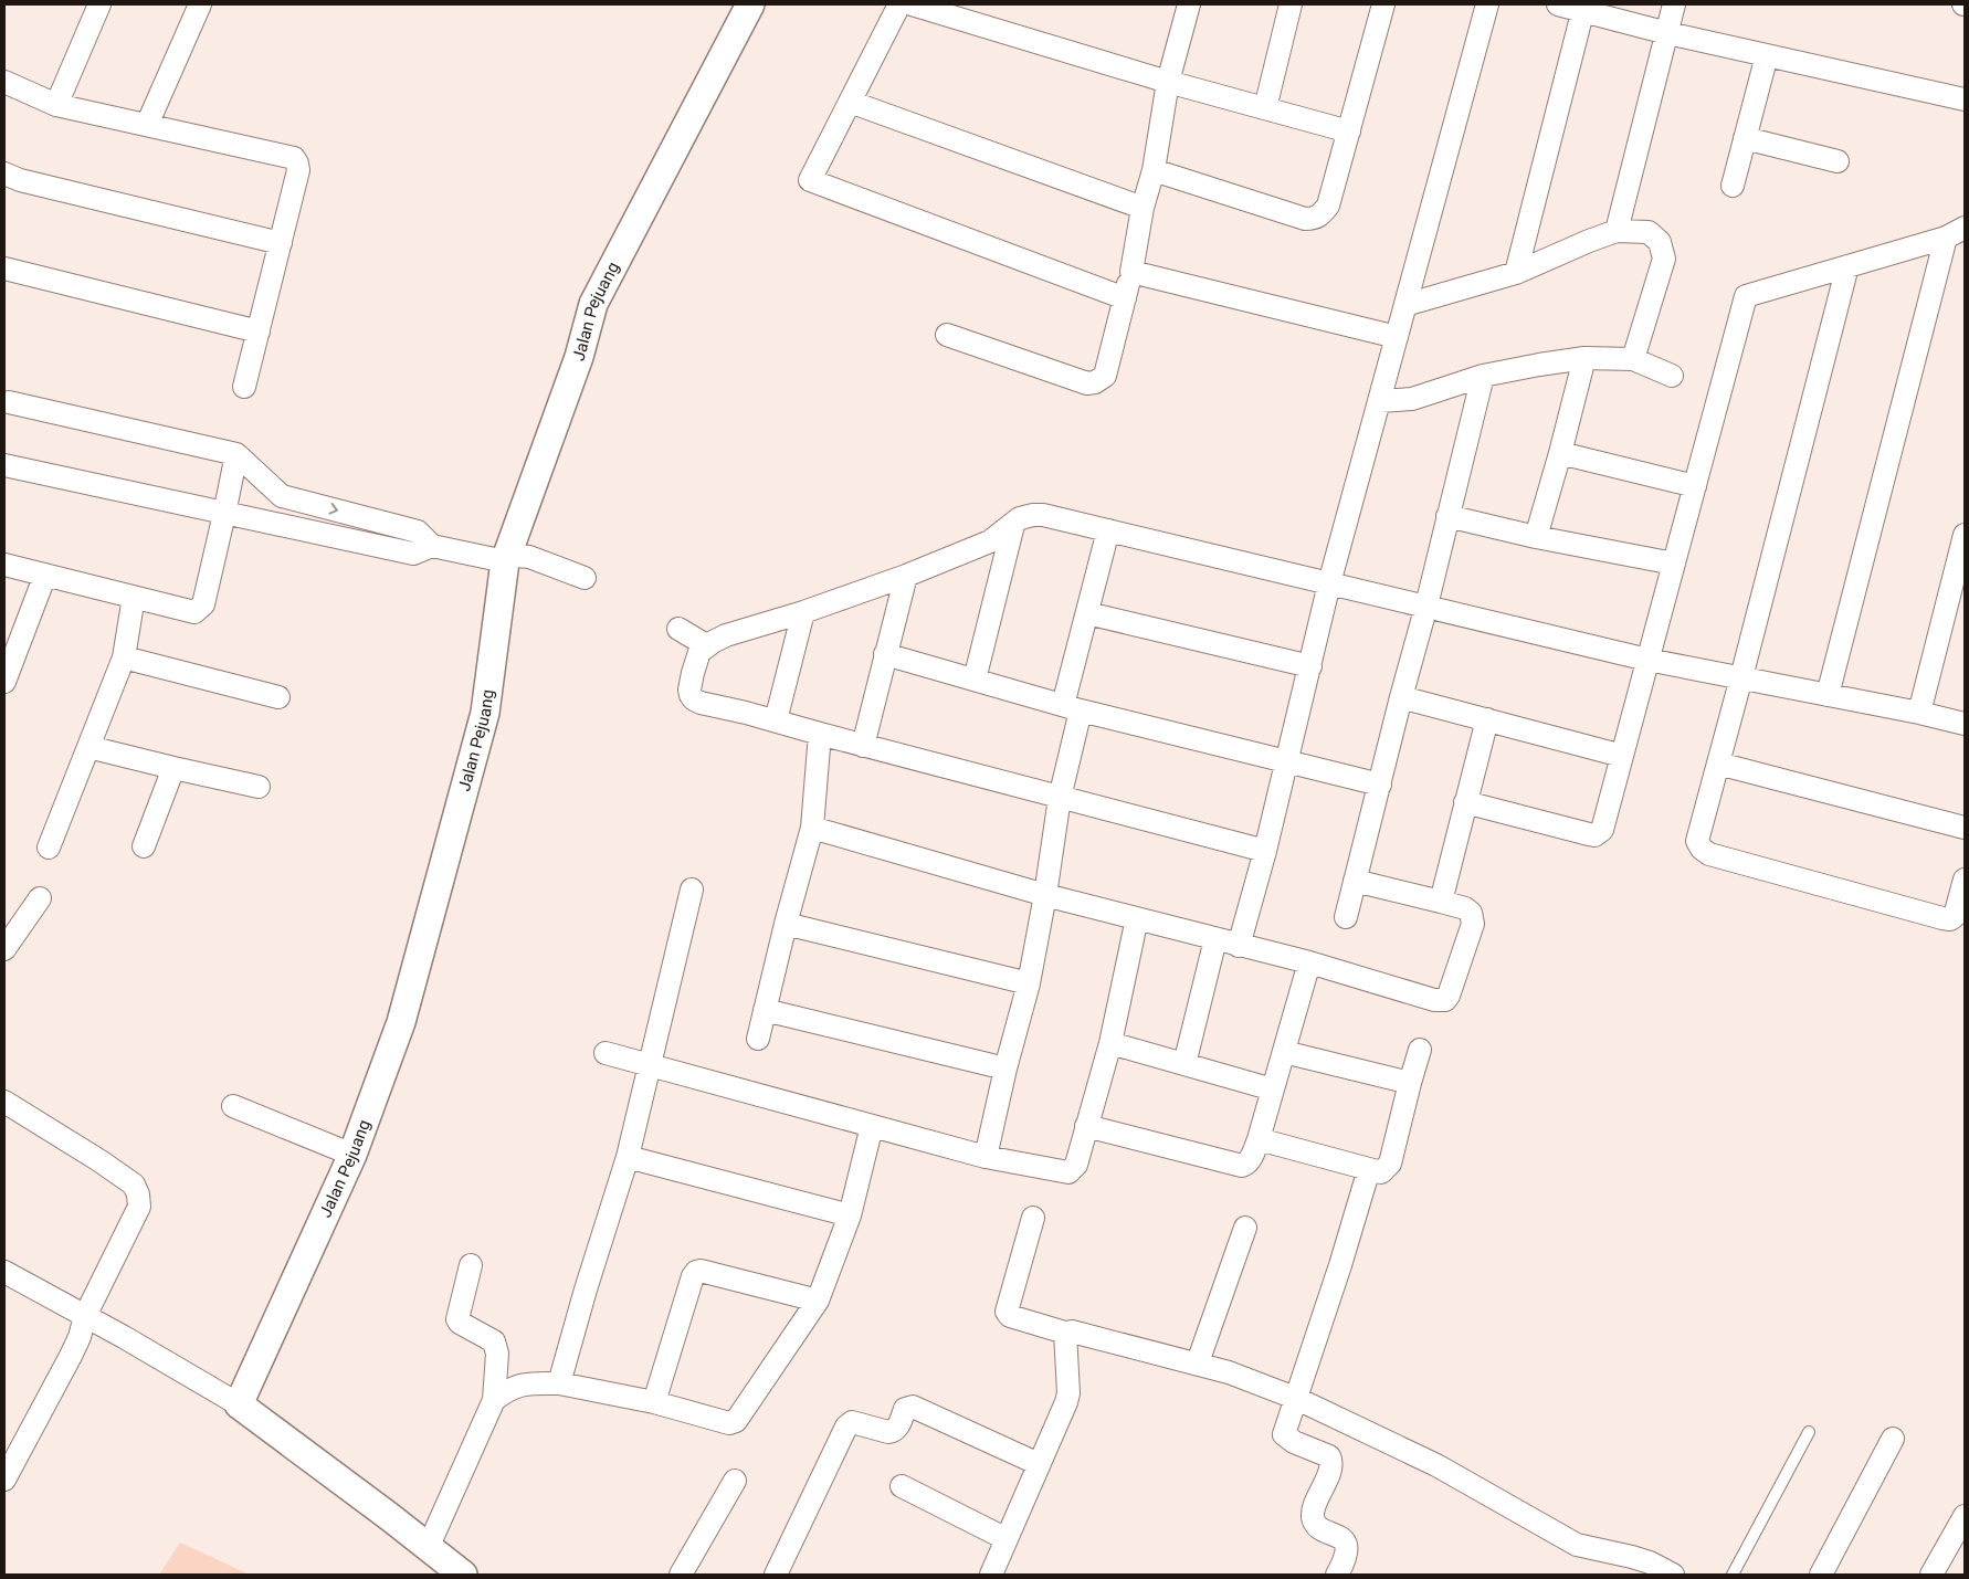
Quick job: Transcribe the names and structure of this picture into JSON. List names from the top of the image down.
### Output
{
  "streets": {
    "street": ["Jalan Pejuang"]
  }
}
